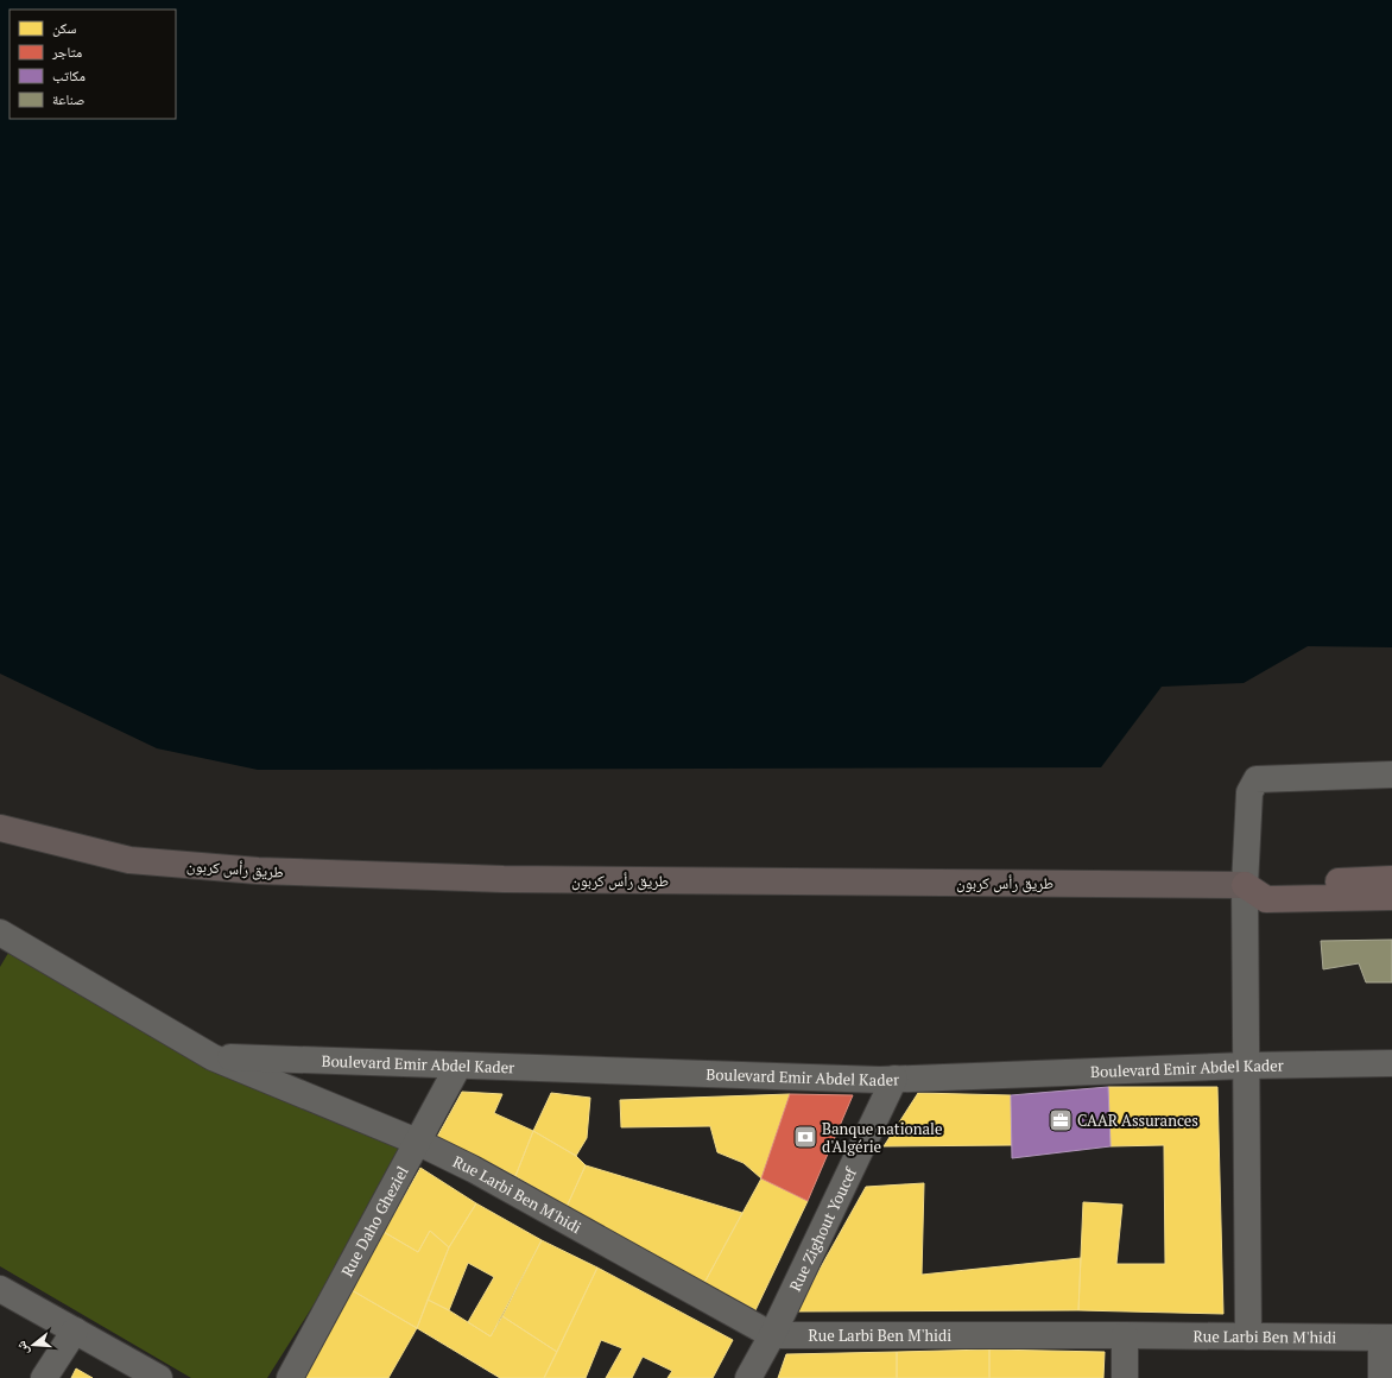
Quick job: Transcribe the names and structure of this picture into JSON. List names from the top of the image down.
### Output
{
  "streets": {
    "main road": ["طريق رأس كربون"],
    "street": [
      "Boulevard Emir Abdel Kader",
      "Rue Larbi Ben M'hidi",
      "Rue Daho Gheziel",
      "Rue Zighout Youcef"
    ]
  },
  "crossings": [
    ["Boulevard Emir Abdel Kader", "Rue Larbi Ben M'hidi"],
    ["Boulevard Emir Abdel Kader", "Rue Daho Gheziel"],
    ["Boulevard Emir Abdel Kader", "Rue Zighout Youcef"],
    ["Rue Larbi Ben M'hidi", "Rue Daho Gheziel"],
    ["Rue Larbi Ben M'hidi", "Rue Zighout Youcef"]
  ],
  "places": {
    "office": ["CAAR Assurances"],
    "bank": ["Banque nationale d'Algérie"]
  },
  "legend": [
    "سكن",
    "متاجر",
    "مكاتب",
    "صناعة"
  ],
  "north": "left"
}
